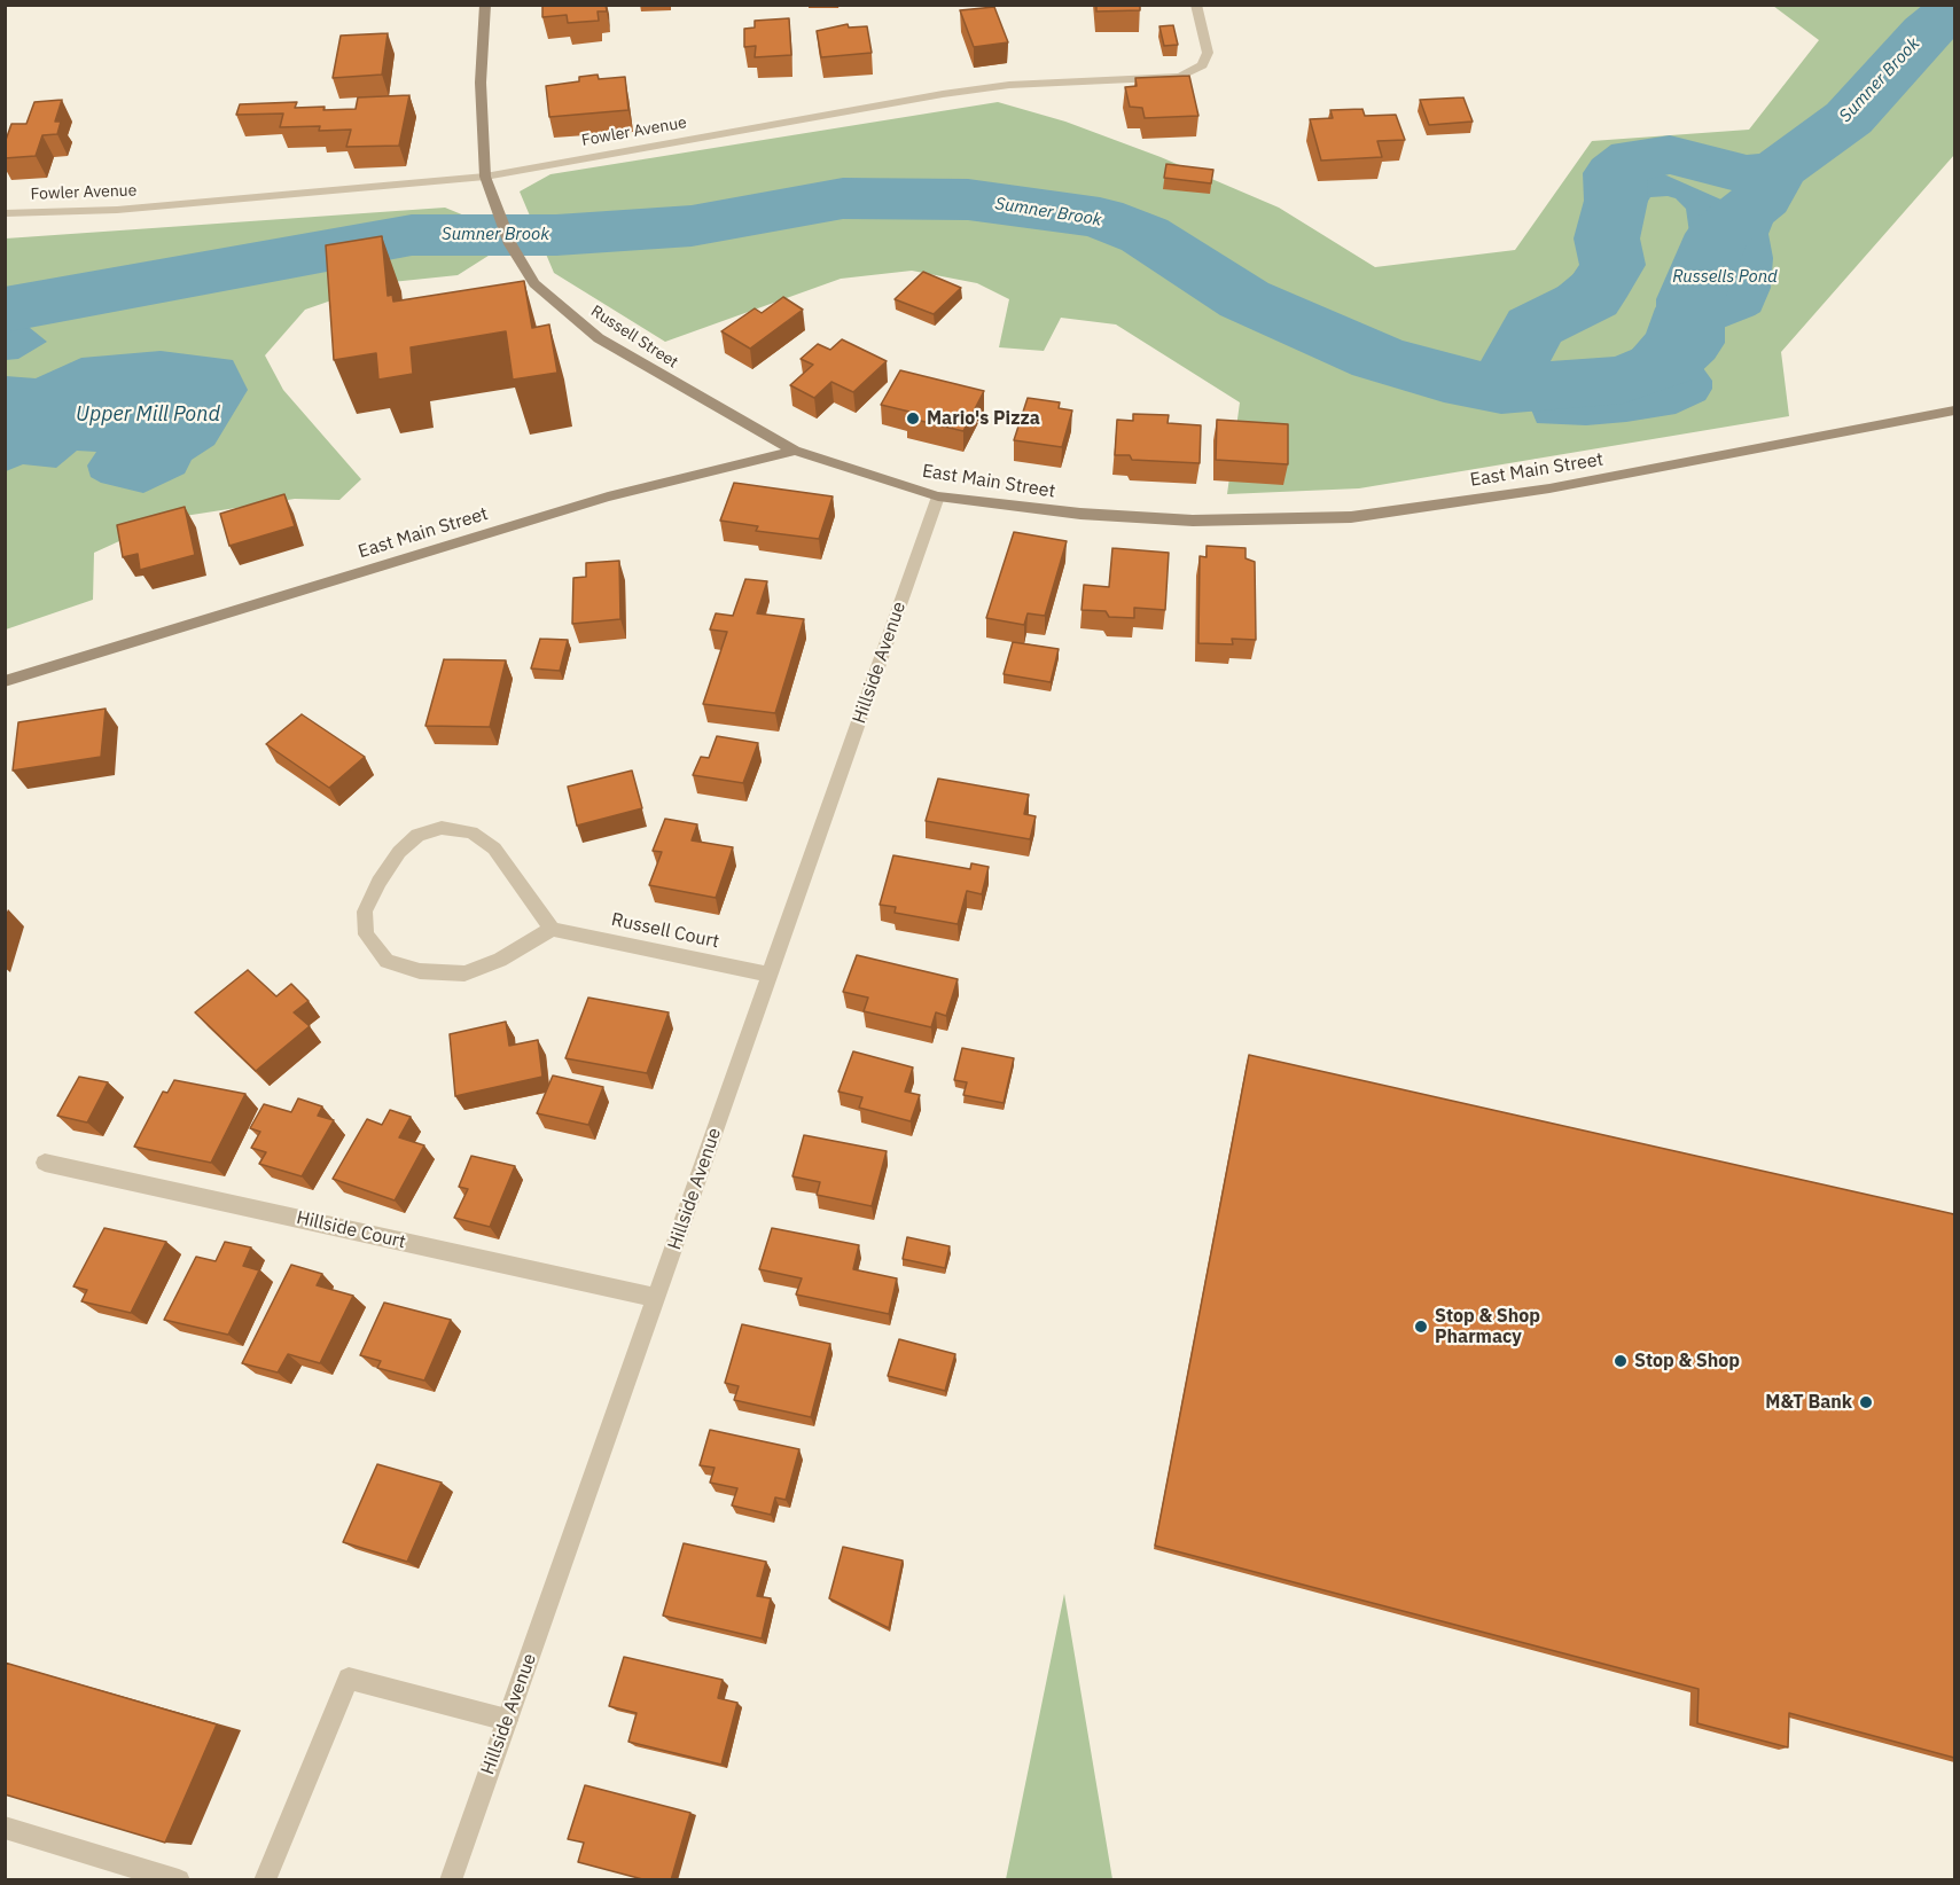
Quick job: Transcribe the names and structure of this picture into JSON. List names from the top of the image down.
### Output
{
  "streets": {
    "main road": ["Russell Street", "East Main Street"],
    "street": [
      "Fowler Avenue",
      "Hillside Avenue",
      "Russell Court",
      "Hillside Court"
    ]
  },
  "crossings": [
    ["Fowler Avenue", "Russell Street"],
    ["Russell Street", "East Main Street"],
    ["East Main Street", "Hillside Avenue"],
    ["Hillside Avenue", "Russell Court"],
    ["Hillside Avenue", "Hillside Court"]
  ],
  "water": ["Sumner Brook", "Russells Pond", "Upper Mill Pond"],
  "places": [
    "Mario's Pizza",
    "Stop & Shop Pharmacy",
    "Stop & Shop",
    "M&T Bank"
  ]
}
